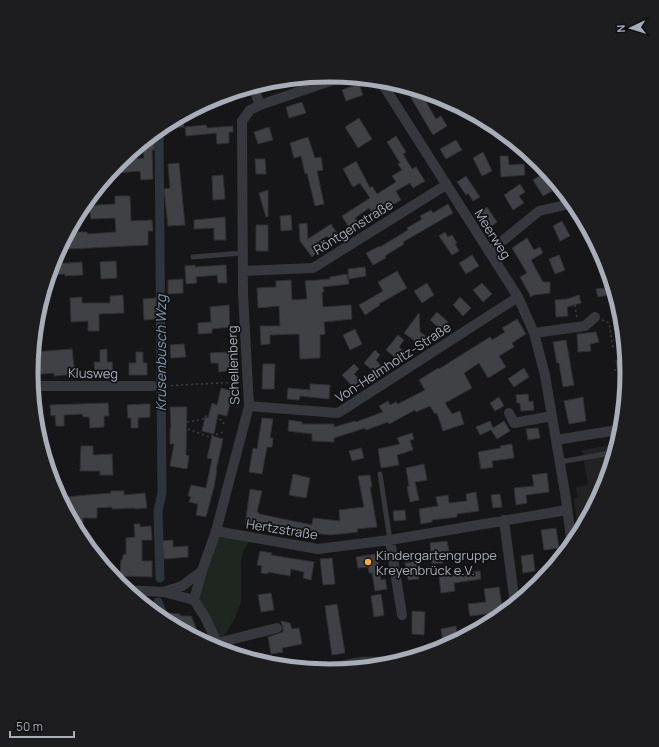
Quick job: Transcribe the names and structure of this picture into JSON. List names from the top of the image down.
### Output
{
  "streets": {
    "street": [
      "Röntgenstraße",
      "Meerweg",
      "Von-Helmholtz-Straße",
      "Schellenberg",
      "Klusweg",
      "Hertzstraße"
    ]
  },
  "crossings": [
    ["Röntgenstraße", "Meerweg"],
    ["Röntgenstraße", "Schellenberg"],
    ["Meerweg", "Von-Helmholtz-Straße"],
    ["Meerweg", "Hertzstraße"],
    ["Von-Helmholtz-Straße", "Schellenberg"],
    ["Schellenberg", "Hertzstraße"]
  ],
  "water": ["Krusenbusch Wzg"],
  "places": ["Kindergartengruppe Kreyenbrück e.V."],
  "scale_bar": "50 m",
  "north": "left"
}
